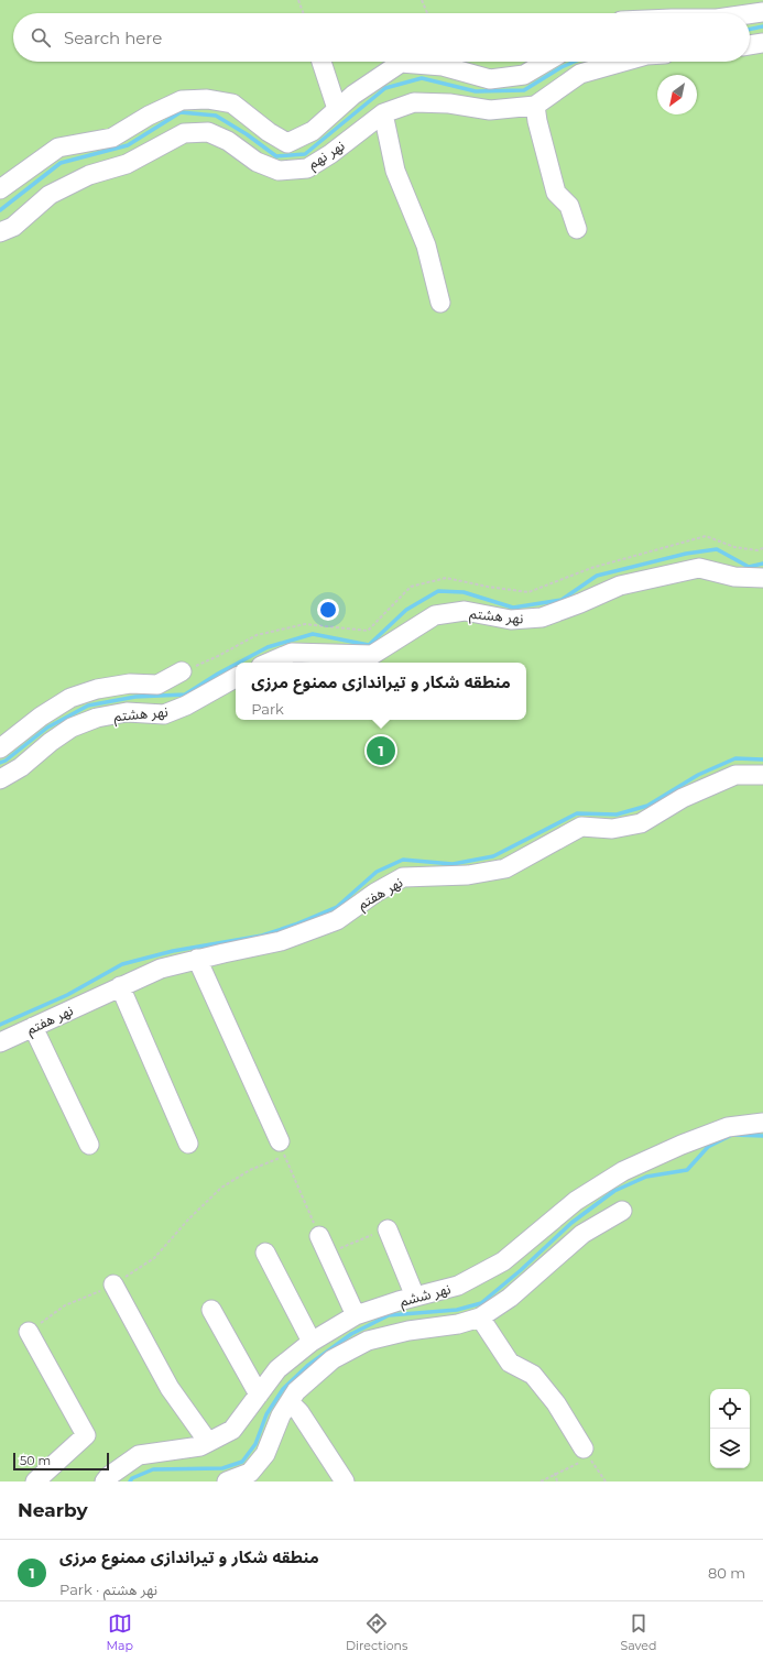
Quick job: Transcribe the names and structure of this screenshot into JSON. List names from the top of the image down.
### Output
{
  "streets": {
    "street": [
      "نهر نهم",
      "نهر هشتم",
      "نهر هفتم",
      "نهر ششم"
    ]
  },
  "scale_bar": "50 m",
  "north": "bottom left",
  "page": {
    "search": "Search here",
    "popup": ["منطقه شکار و تیراندازی ممنوع مرزی", "Park"],
    "pins": "1",
    "scale": "50 m",
    "heading": "Nearby",
    "list": [
      {
        "mark": "1",
        "name": "منطقه شکار و تیراندازی ممنوع مرزی",
        "note": "Park · نهر هشتم",
        "value": "80 m"
      }
    ],
    "nav": ["Map", "Directions", "Saved"]
  }
}
